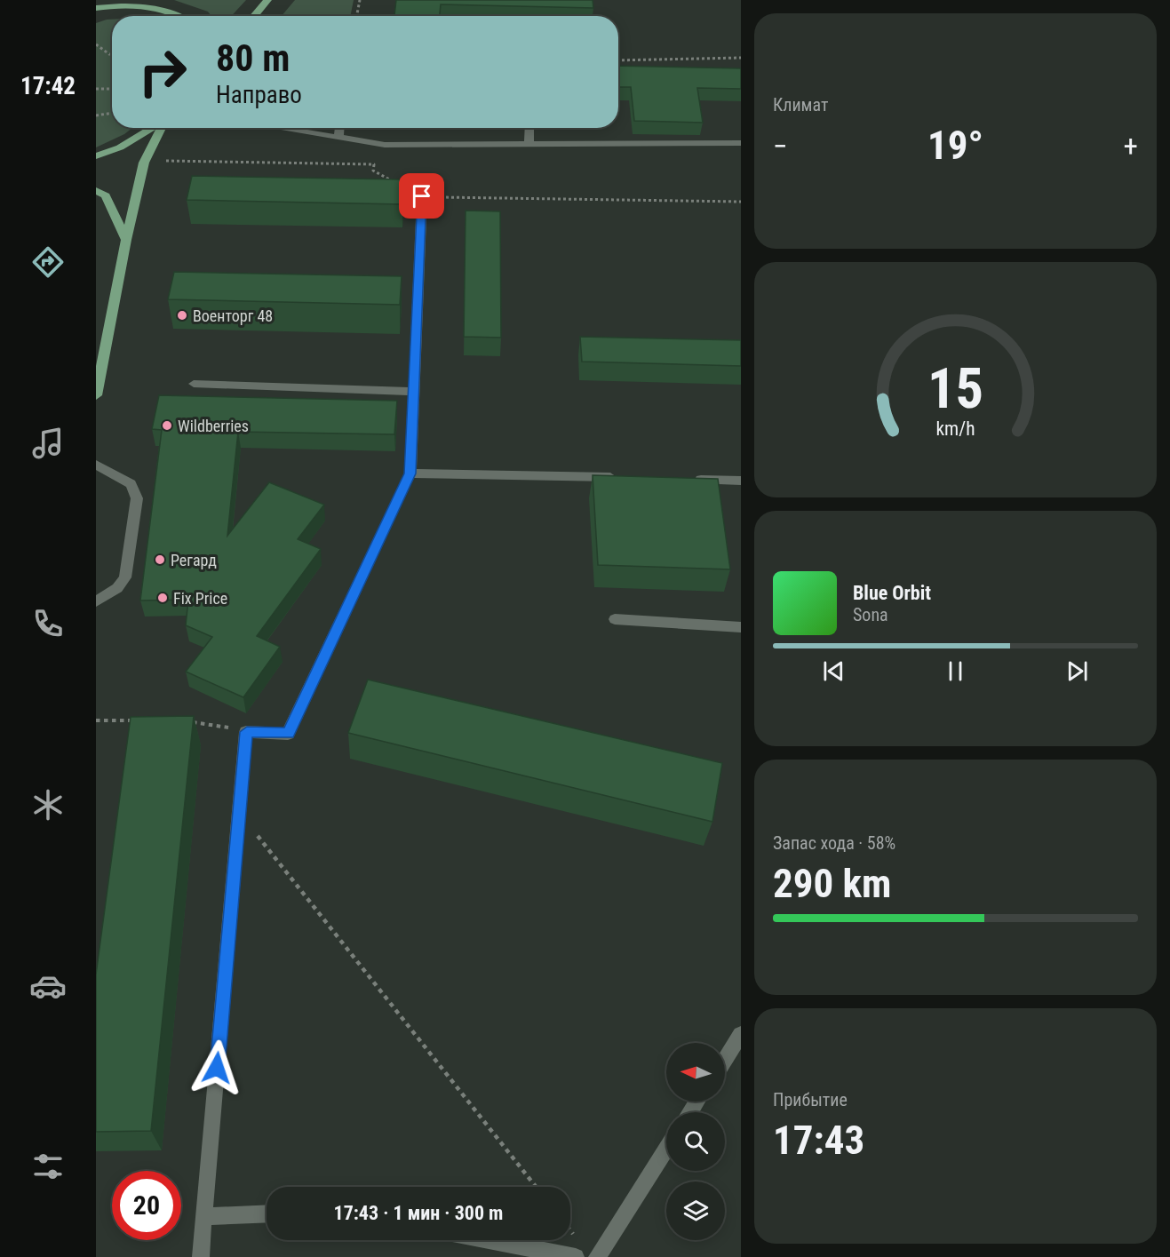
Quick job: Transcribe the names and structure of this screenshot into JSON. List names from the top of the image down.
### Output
{
  "places": [
    "Военторг 48",
    "Wildberries",
    "Регард",
    "Fix Price"
  ],
  "north": "left",
  "page": {
    "tabs": "17:42",
    "tile": [
      "Климат",
      ["Запас хода · 58%", "290 km"],
      ["Прибытие", "17:43"]
    ],
    "turn": ["80 m", "Направо"],
    "heat": ["−", "19°", "+"],
    "song": ["Blue Orbit", "Sona"],
    "limit": "20",
    "trip": "17:43 · 1 мин · 300 m",
    "gauge": ["15", "km/h"]
  }
}
